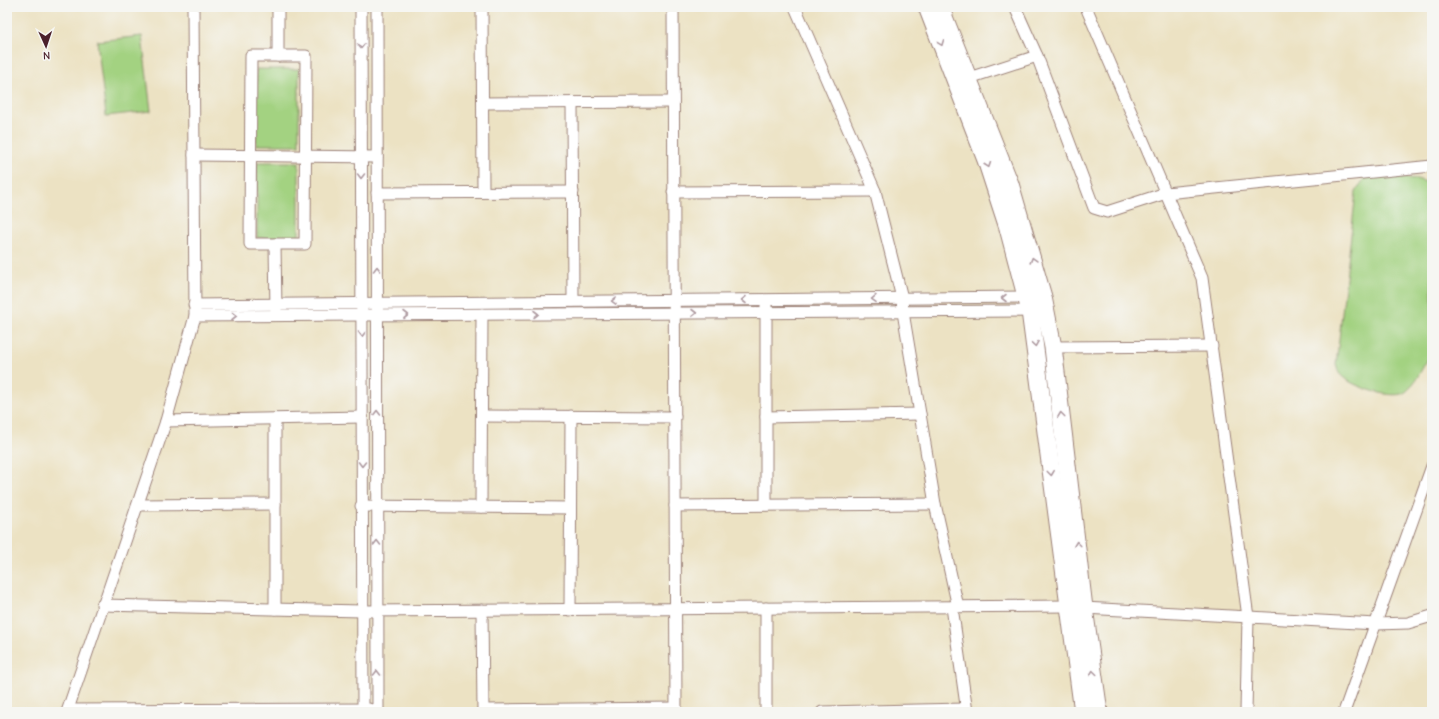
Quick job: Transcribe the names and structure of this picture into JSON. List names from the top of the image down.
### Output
{
  "north": "bottom"
}
